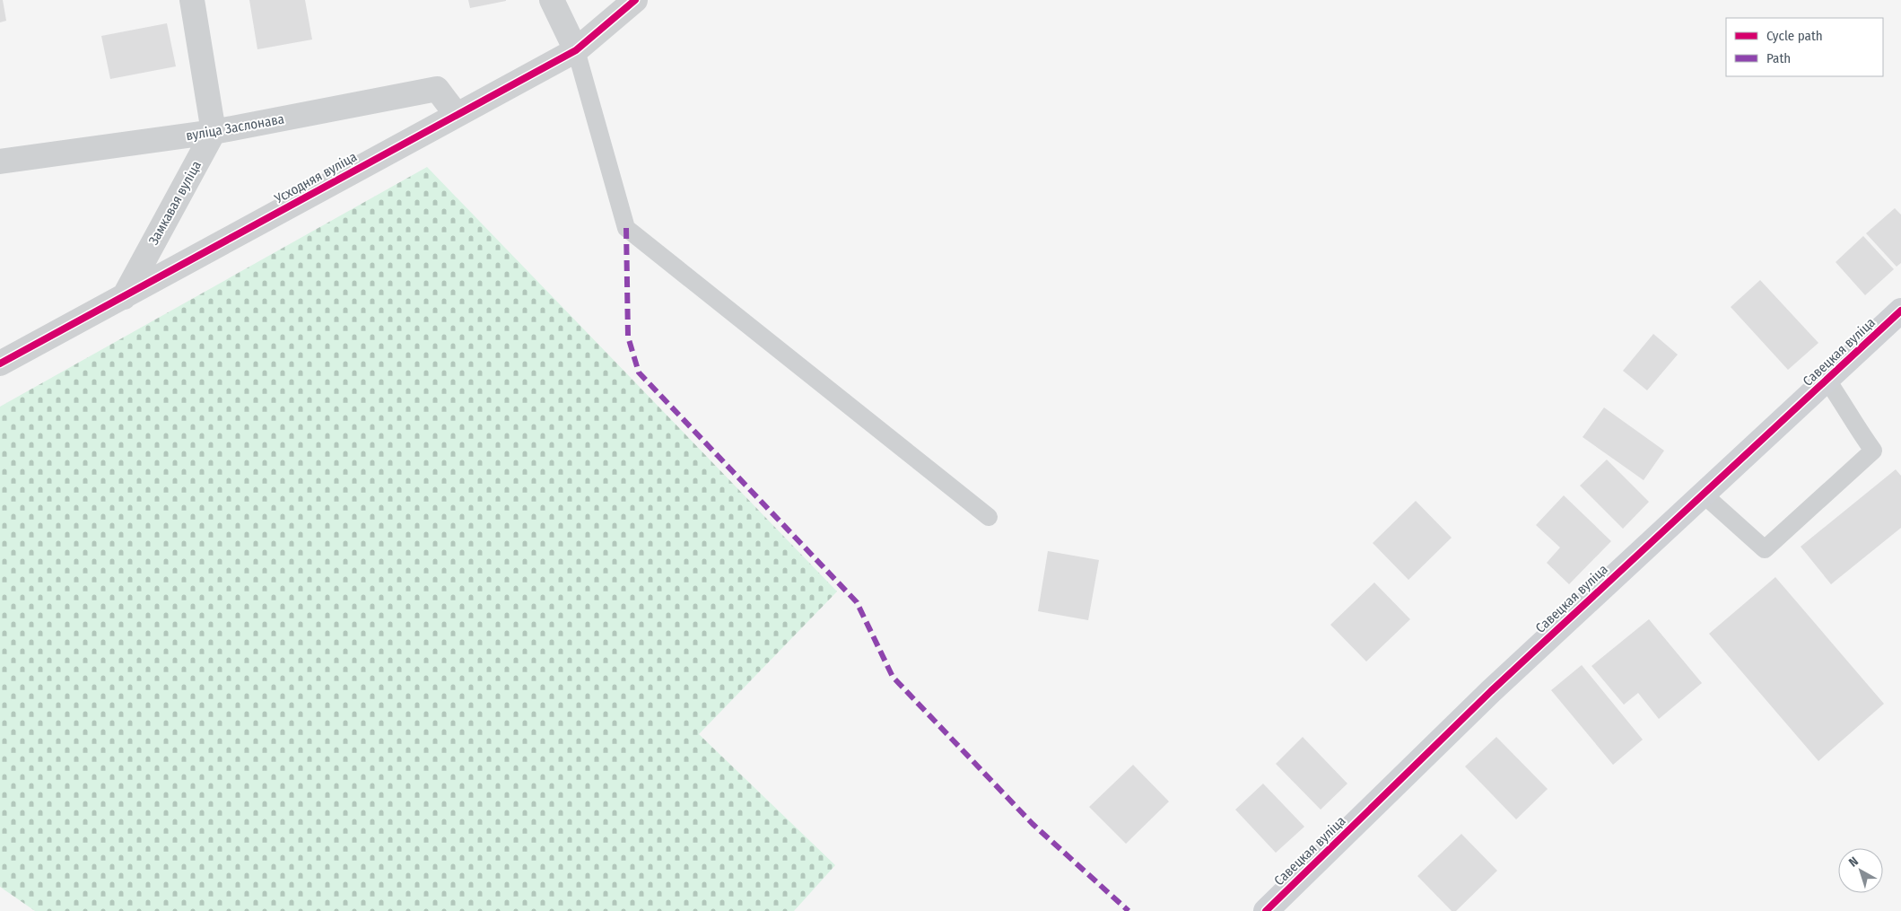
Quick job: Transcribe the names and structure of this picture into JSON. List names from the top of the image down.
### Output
{
  "streets": {
    "street": [
      "вуліца Заслонава",
      "Усходняя вуліца",
      "Замкавая вуліца",
      "Савецкая вуліца"
    ]
  },
  "crossings": [
    ["вуліца Заслонава", "Усходняя вуліца"],
    ["вуліца Заслонава", "Замкавая вуліца"],
    ["Усходняя вуліца", "Замкавая вуліца"]
  ],
  "legend": ["Cycle path", "Path"],
  "north": "top left"
}
